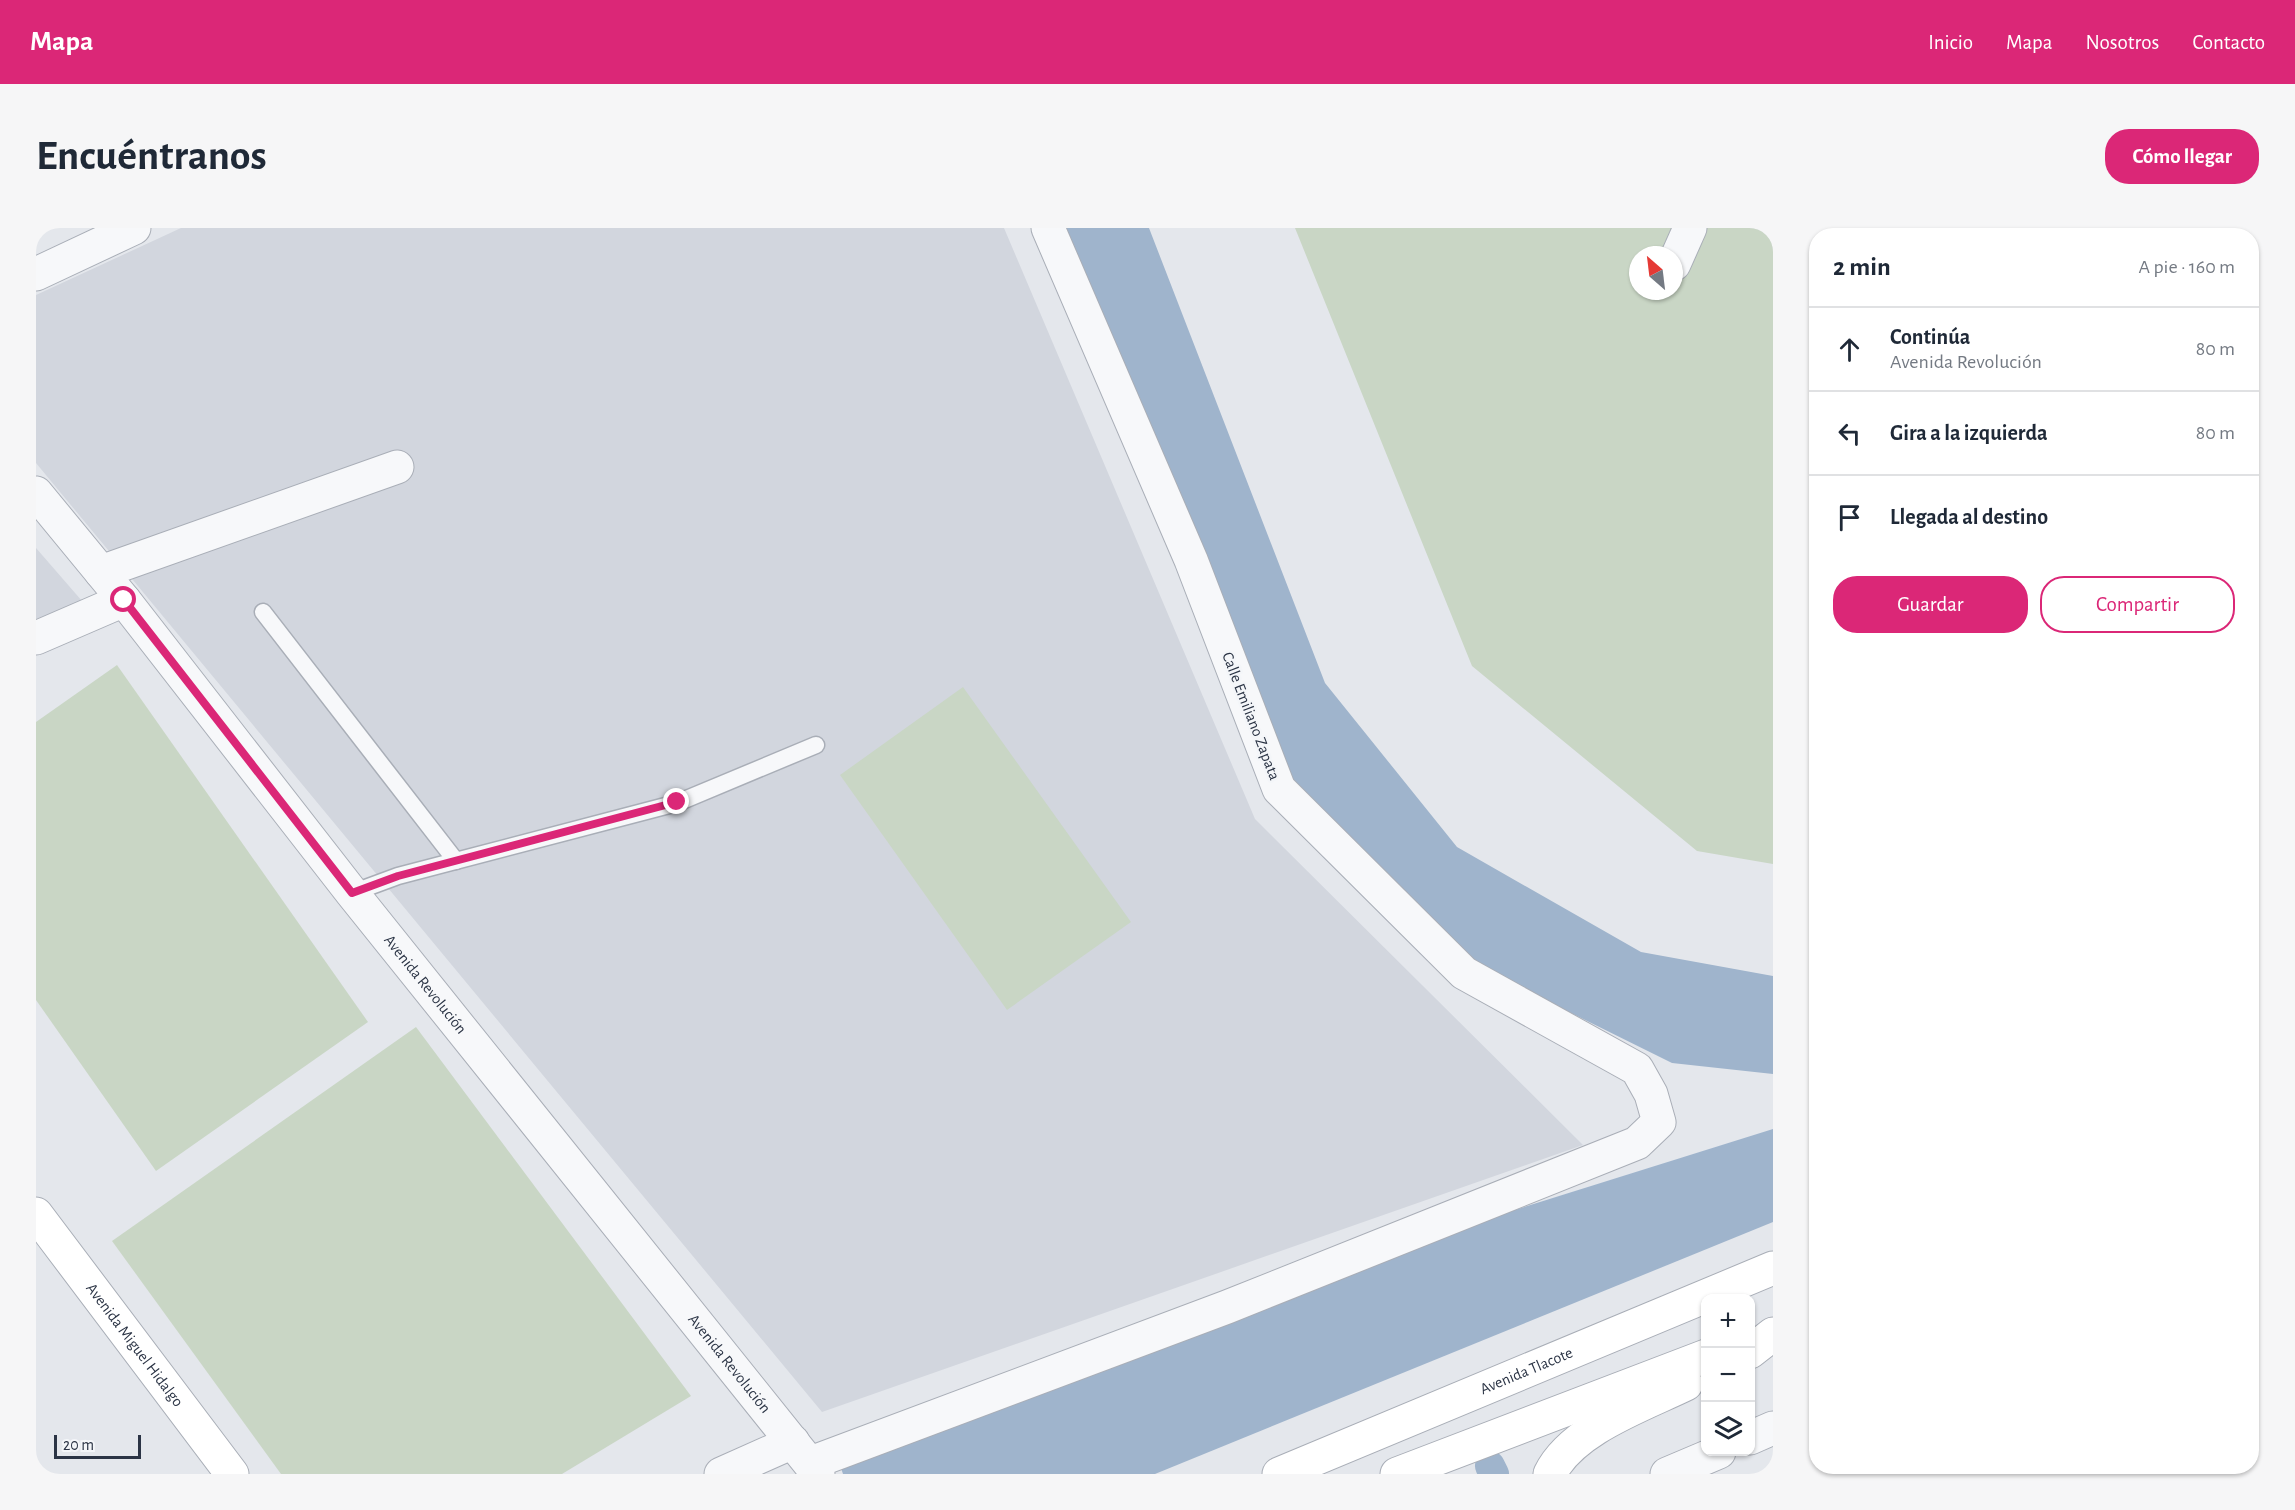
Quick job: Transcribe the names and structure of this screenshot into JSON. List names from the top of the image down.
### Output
{
  "streets": {
    "main road": ["Avenida Miguel Hidalgo", "Avenida Tlacote"],
    "street": ["Calle Emiliano Zapata", "Avenida Revolución"]
  },
  "crossings": [
    ["Calle Emiliano Zapata", "Avenida Revolución"]
  ],
  "scale_bar": "20 m",
  "north": "top left",
  "page": {
    "header": "Mapa",
    "nav": [
      "Inicio",
      "Mapa",
      "Nosotros",
      "Contacto"
    ],
    "buttons": [
      "Cómo llegar",
      ["Guardar", "Compartir"]
    ],
    "title": "Encuéntranos",
    "heading": ["2 min", "A pie · 160 m"],
    "list": [
      ["Continúa", "Avenida Revolución", "80 m"],
      ["Gira a la izquierda", "80 m"],
      "Llegada al destino"
    ],
    "map_buttons": ["+", "−"],
    "scale": "20 m"
  }
}
